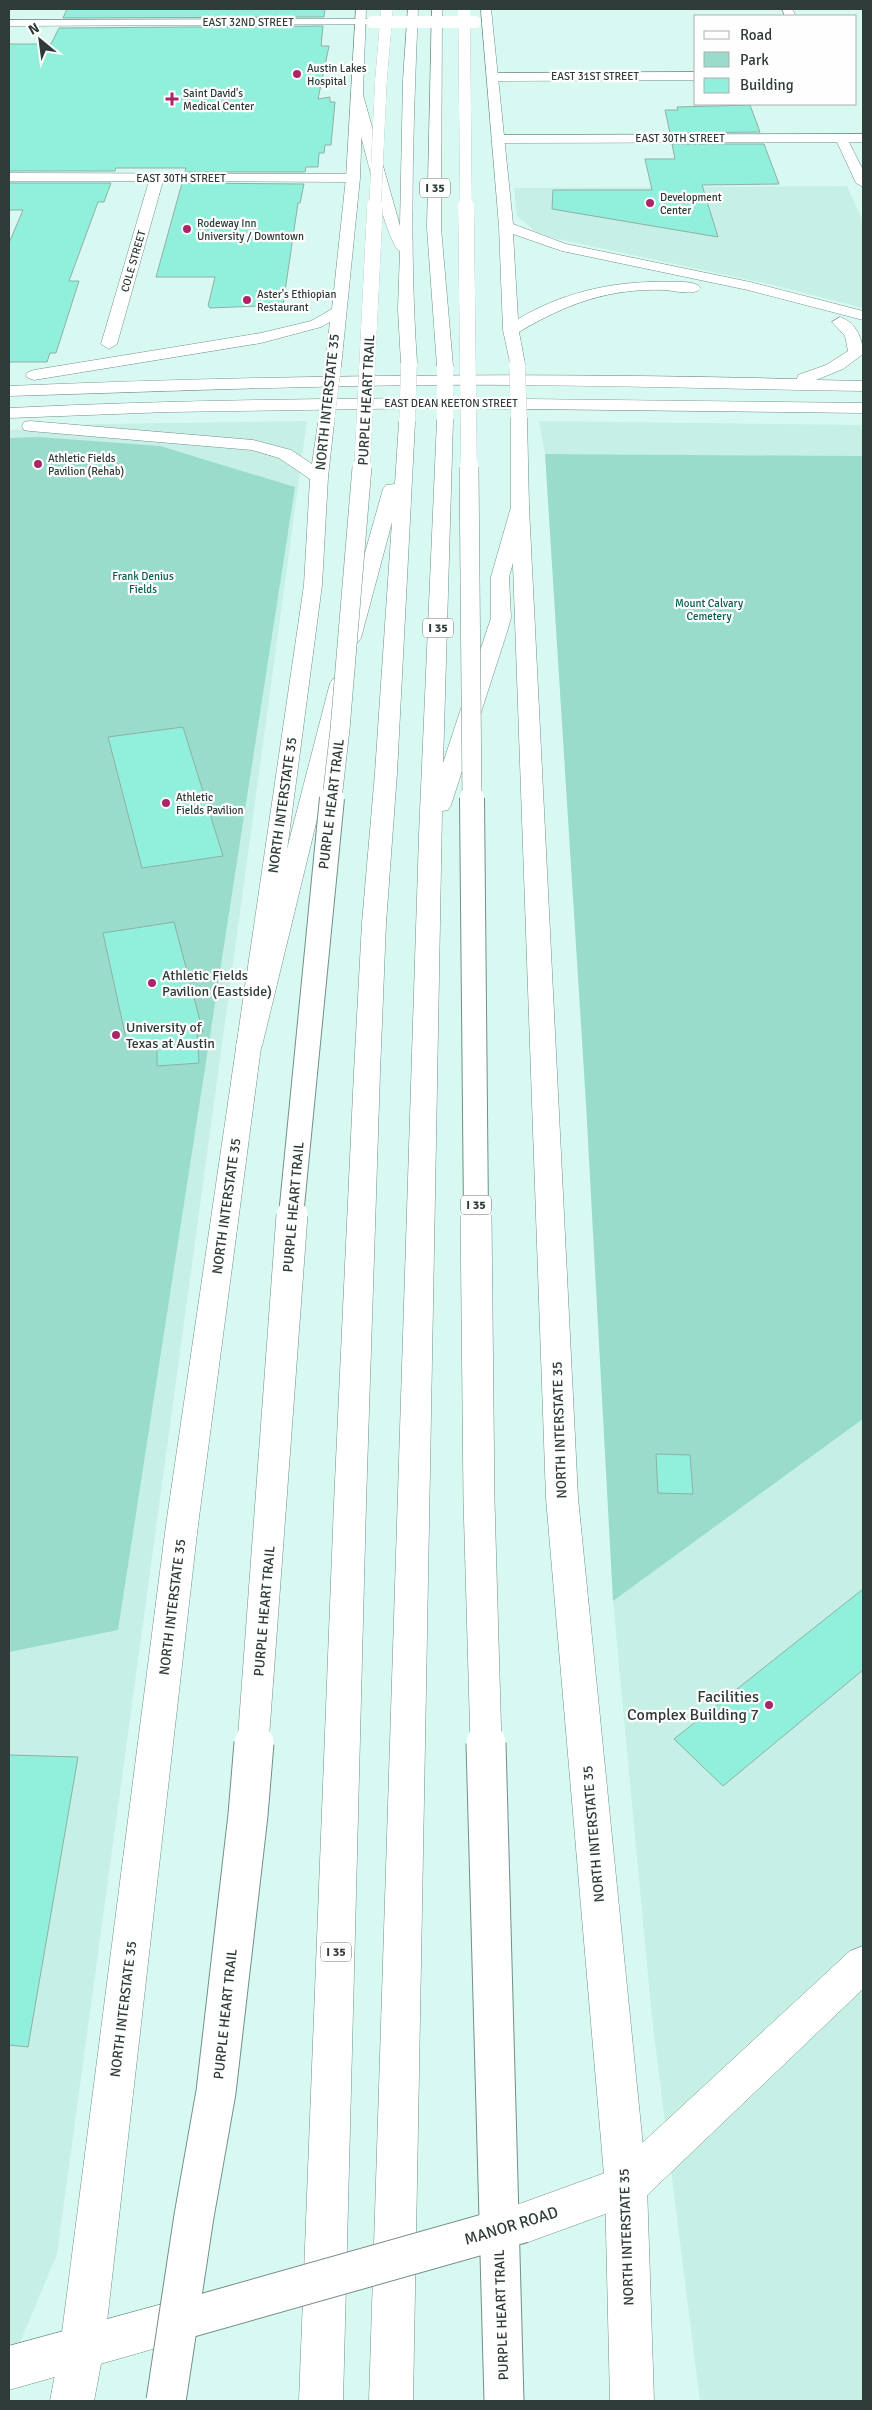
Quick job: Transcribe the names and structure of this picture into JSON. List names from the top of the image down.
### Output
{
  "streets": {
    "main road": [
      "EAST 32ND STREET",
      "EAST 31ST STREET",
      "EAST 30TH STREET",
      "I 35",
      "COLE STREET",
      "PURPLE HEART TRAIL",
      "NORTH INTERSTATE 35",
      "EAST DEAN KEETON STREET",
      "MANOR ROAD"
    ]
  },
  "crossings": [
    ["EAST 32ND STREET", "PURPLE HEART TRAIL"],
    ["EAST 32ND STREET", "NORTH INTERSTATE 35"],
    ["EAST 31ST STREET", "NORTH INTERSTATE 35"],
    ["EAST 30TH STREET", "COLE STREET"],
    ["EAST 30TH STREET", "NORTH INTERSTATE 35"],
    ["PURPLE HEART TRAIL", "NORTH INTERSTATE 35"],
    ["NORTH INTERSTATE 35", "MANOR ROAD"]
  ],
  "parks": ["Frank Denius Fields", "Mount Calvary Cemetery"],
  "places": {
    "other": [
      "Austin Lakes Hospital",
      "Development Center",
      "Rodeway Inn University / Downtown",
      "Aster's Ethiopian Restaurant",
      "Athletic Fields Pavilion (Rehab)",
      "Athletic Fields Pavilion",
      "Athletic Fields Pavilion (Eastside)",
      "University of Texas at Austin",
      "Facilities Complex Building 7"
    ],
    "health": ["Saint David's Medical Center"]
  },
  "legend": ["Road", "Park", "Building"],
  "north": "top left"
}
